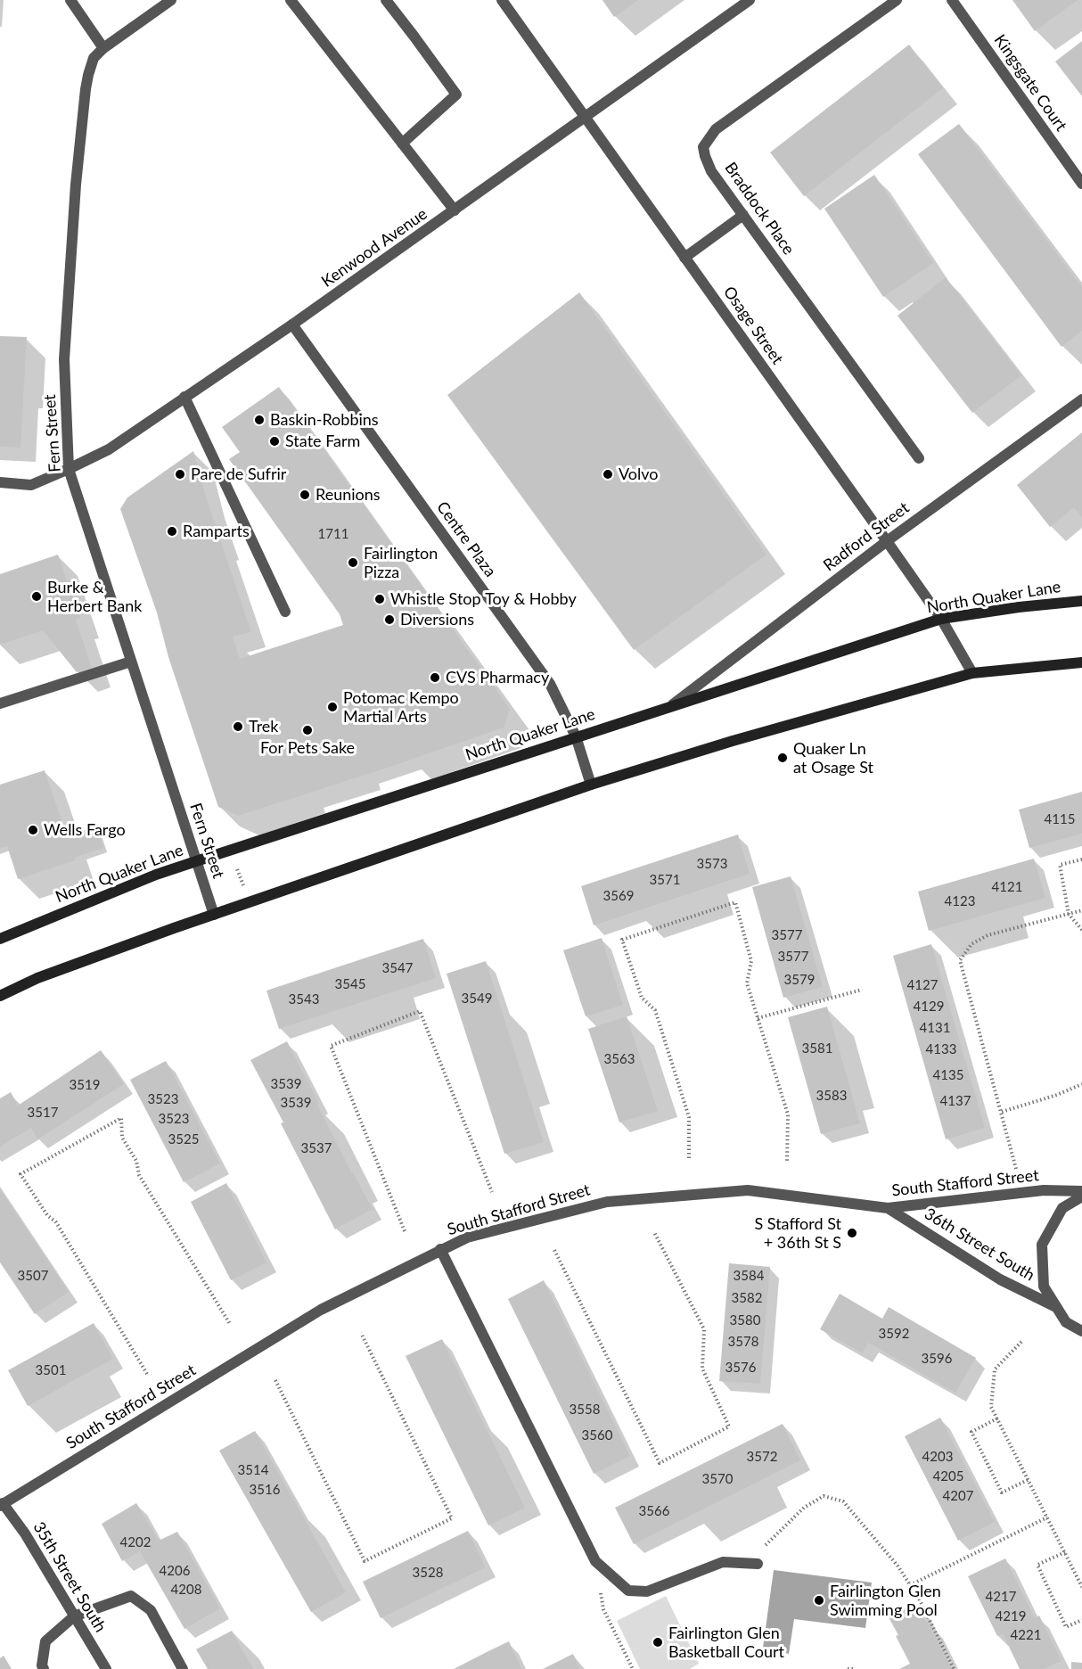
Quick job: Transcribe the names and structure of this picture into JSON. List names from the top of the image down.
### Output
{
  "streets": {
    "main road": ["North Quaker Lane"],
    "street": [
      "Kingsgate Court",
      "Braddock Place",
      "Kenwood Avenue",
      "Osage Street",
      "Fern Street",
      "Radford Street",
      "Centre Plaza",
      "South Stafford Street",
      "36th Street South",
      "35th Street South"
    ]
  },
  "crossings": [
    ["Kenwood Avenue", "Osage Street"],
    ["Kenwood Avenue", "Fern Street"],
    ["Kenwood Avenue", "Centre Plaza"],
    ["Osage Street", "Radford Street"],
    ["Osage Street", "North Quaker Lane"],
    ["Fern Street", "North Quaker Lane"],
    ["Radford Street", "North Quaker Lane"],
    ["Centre Plaza", "North Quaker Lane"],
    ["South Stafford Street", "36th Street South"],
    ["South Stafford Street", "35th Street South"]
  ],
  "places": [
    "Baskin-Robbins",
    "State Farm",
    "Pare de Sufrir",
    "Volvo",
    "Reunions",
    "Ramparts",
    "Fairlington Pizza",
    "Burke & Herbert Bank",
    "Whistle Stop Toy & Hobby",
    "Diversions",
    "CVS Pharmacy",
    "Potomac Kempo Martial Arts",
    "Trek",
    "For Pets Sake",
    "Quaker Ln at Osage St",
    "Wells Fargo",
    "S Stafford St + 36th St S",
    "Fairlington Glen Swimming Pool",
    "Fairlington Glen Basketball Court"
  ],
  "house_numbers": [
    "1711",
    "4115",
    "3573",
    "3571",
    "4121",
    "3569",
    "4123",
    "3577",
    "3577",
    "3547",
    "3579",
    "3545",
    "4127",
    "3549",
    "3543",
    "4129",
    "4131",
    "3581",
    "4133",
    "3563",
    "4135",
    "3539",
    "3519",
    "3583",
    "3523",
    "4137",
    "3539",
    "3517",
    "3523",
    "3525",
    "3537",
    "3507",
    "3584",
    "3582",
    "3580",
    "3592",
    "3578",
    "3596",
    "3576",
    "3501",
    "3558",
    "3560",
    "3572",
    "4203",
    "3514",
    "4205",
    "3570",
    "3516",
    "4207",
    "3566",
    "4202",
    "4206",
    "3528",
    "4208",
    "4217",
    "4219",
    "4221"
  ]
}
